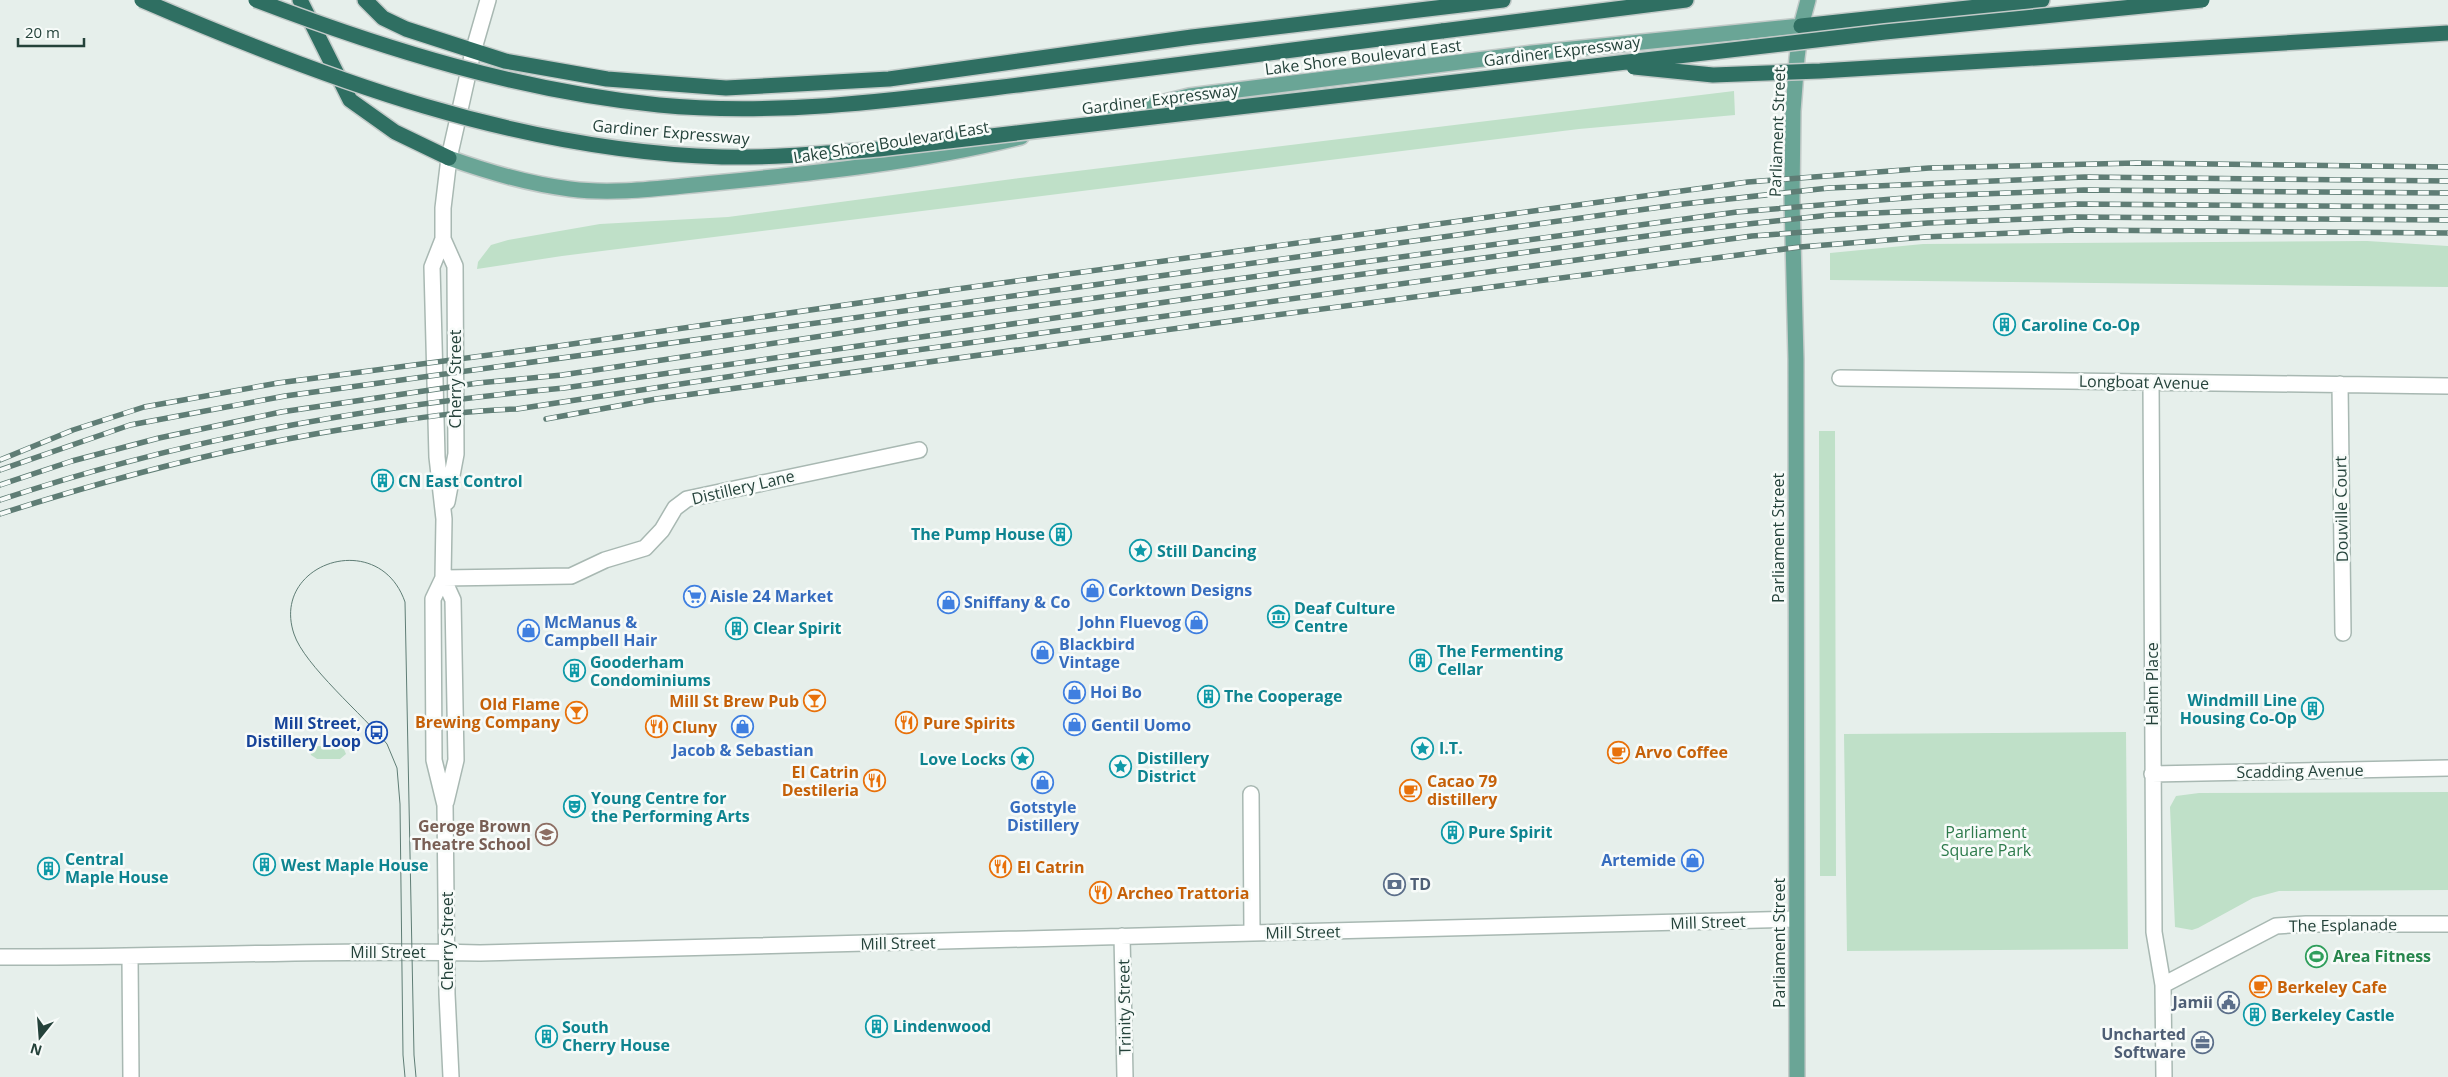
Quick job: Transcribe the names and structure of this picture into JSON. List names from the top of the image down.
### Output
{
  "streets": {
    "highway": ["Gardiner Expressway", "Lake Shore Boulevard East"],
    "main road": ["Parliament Street"],
    "street": [
      "Cherry Street",
      "Longboat Avenue",
      "Distillery Lane",
      "Douville Court",
      "Hahn Place",
      "Scadding Avenue",
      "Mill Street",
      "The Esplanade",
      "Trinity Street"
    ]
  },
  "crossings": [
    ["Lake Shore Boulevard East", "Parliament Street"],
    ["Lake Shore Boulevard East", "Cherry Street"],
    ["Parliament Street", "Mill Street"],
    ["Cherry Street", "Distillery Lane"],
    ["Cherry Street", "Mill Street"],
    ["Longboat Avenue", "Douville Court"],
    ["Longboat Avenue", "Hahn Place"],
    ["Hahn Place", "Scadding Avenue"],
    ["Hahn Place", "The Esplanade"],
    ["Mill Street", "Trinity Street"]
  ],
  "parks": ["Parliament Square Park"],
  "places": {
    "building": [
      "Caroline Co-Op",
      "CN East Control",
      "The Pump House",
      "Clear Spirit",
      "The Fermenting Cellar",
      "Gooderham Condominiums",
      "The Cooperage",
      "Windmill Line Housing Co-Op",
      "Pure Spirit",
      "West Maple House",
      "Central Maple House",
      "Berkeley Castle",
      "Lindenwood",
      "South Cherry House"
    ],
    "place": [
      "Still Dancing",
      "I.T.",
      "Love Locks",
      "Distillery District"
    ],
    "shop": [
      "Corktown Designs",
      "Sniffany & Co",
      "John Fluevog",
      "McManus & Campbell Hair",
      "Blackbird Vintage",
      "Hoi Bo",
      "Gentil Uomo",
      "Jacob & Sebastian",
      "Gotstyle Distillery",
      "Artemide"
    ],
    "supermarket": ["Aisle 24 Market"],
    "museum": ["Deaf Culture Centre"],
    "bar": ["Mill St Brew Pub", "Old Flame Brewing Company"],
    "restaurant": [
      "Pure Spirits",
      "Cluny",
      "El Catrin Destileria",
      "El Catrin",
      "Archeo Trattoria"
    ],
    "bus stop": ["Mill Street, Distillery Loop"],
    "cafe": ["Arvo Coffee", "Cacao 79 distillery", "Berkeley Cafe"],
    "theatre": ["Young Centre for the Performing Arts"],
    "school or university": ["Geroge Brown Theatre School"],
    "bank": ["TD"],
    "sports": ["Area Fitness"],
    "public building": ["Jamii"],
    "office": ["Uncharted Software"]
  },
  "scale_bar": "20 m",
  "north": "bottom"
}
